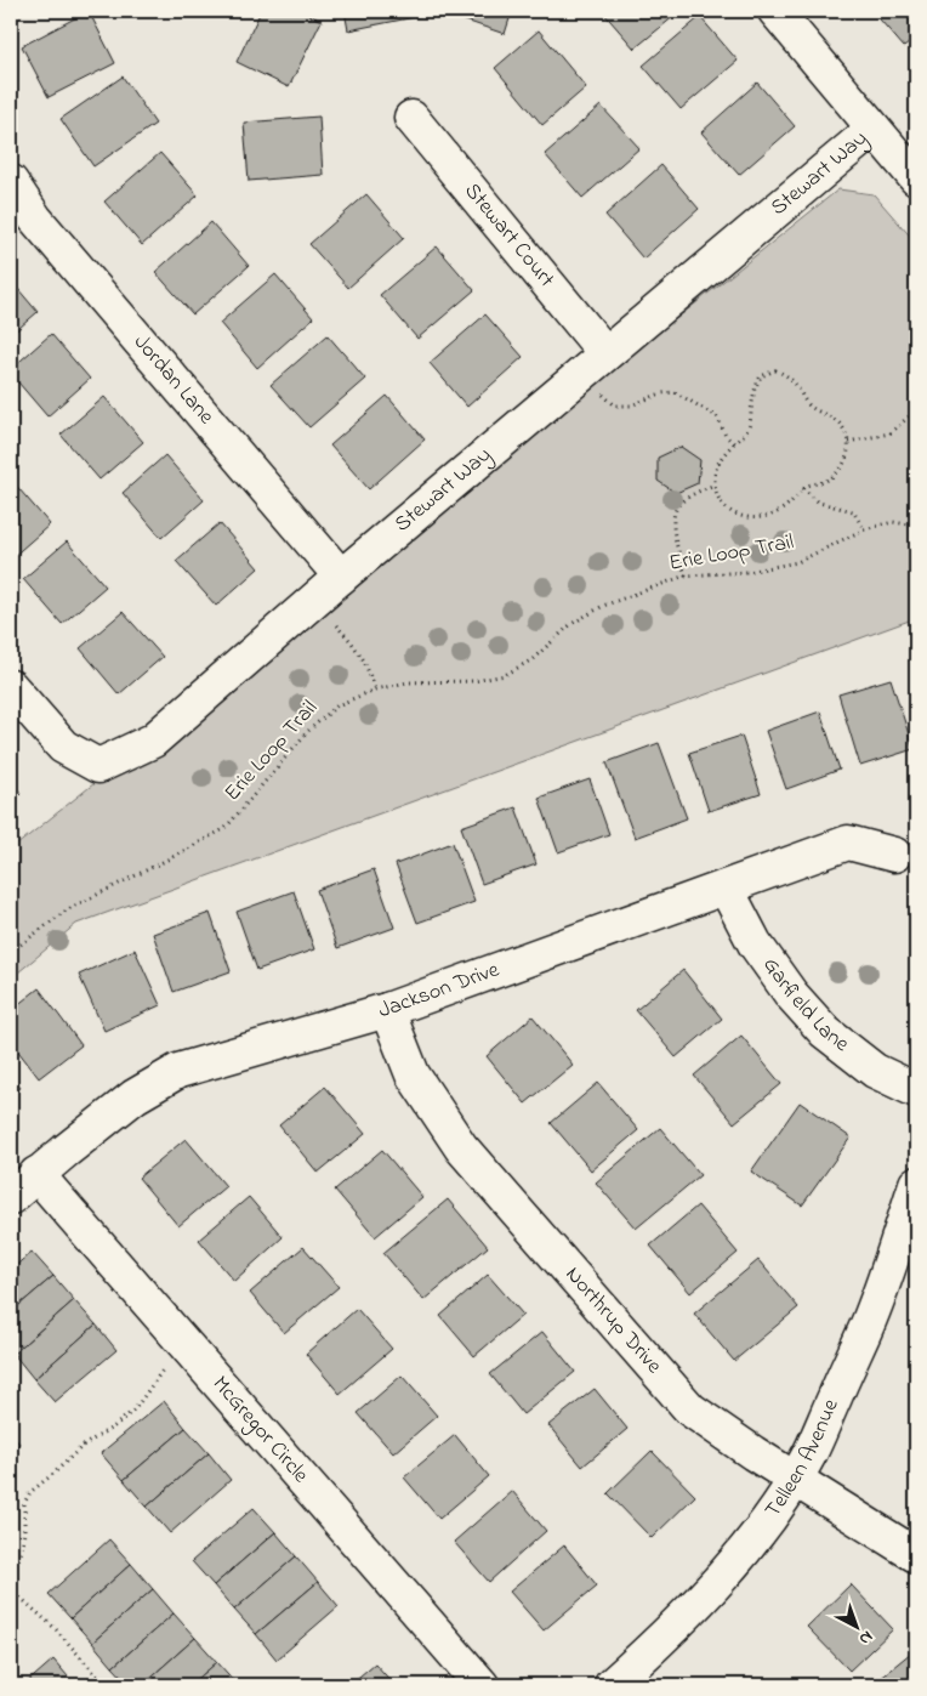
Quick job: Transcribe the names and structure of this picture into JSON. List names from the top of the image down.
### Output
{
  "streets": {
    "street": [
      "Stewart Way",
      "Stewart Court",
      "Jordan Lane",
      "Jackson Drive",
      "Garfield Lane",
      "Northrup Drive",
      "McGregor Circle",
      "Telleen Avenue"
    ],
    "path": ["Erie Loop Trail"]
  },
  "crossings": [
    ["Stewart Way", "Stewart Court"],
    ["Stewart Way", "Jordan Lane"],
    ["Jackson Drive", "Garfield Lane"],
    ["Jackson Drive", "Northrup Drive"],
    ["Jackson Drive", "McGregor Circle"],
    ["Northrup Drive", "Telleen Avenue"]
  ],
  "north": "bottom right"
}
